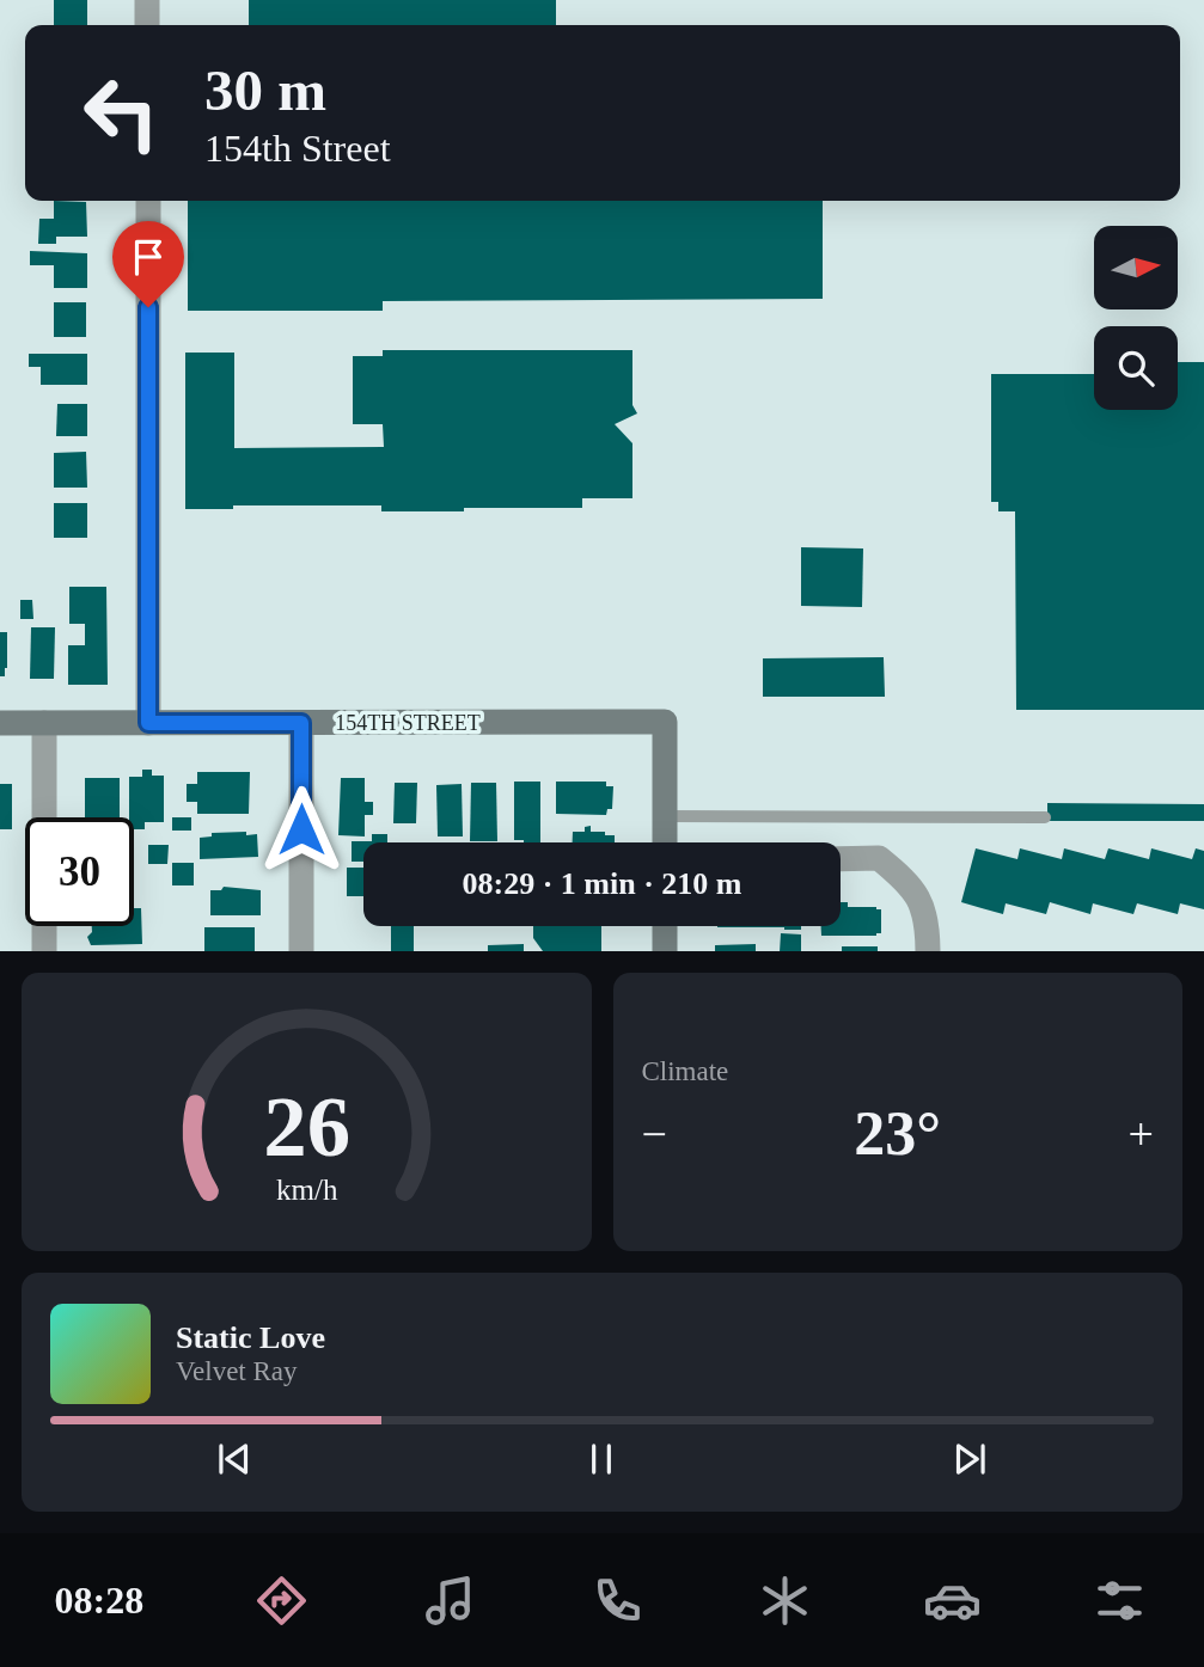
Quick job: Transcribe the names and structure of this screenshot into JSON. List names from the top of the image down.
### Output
{
  "streets": {
    "street": ["154TH STREET"]
  },
  "north": "right",
  "page": {
    "turn": ["30 m", "154th Street"],
    "limit": "30",
    "trip": "08:29 · 1 min · 210 m",
    "tile": "Climate",
    "heat": ["−", "23°", "+"],
    "song": ["Static Love", "Velvet Ray"],
    "tabs": "08:28",
    "gauge": ["26", "km/h"]
  }
}
